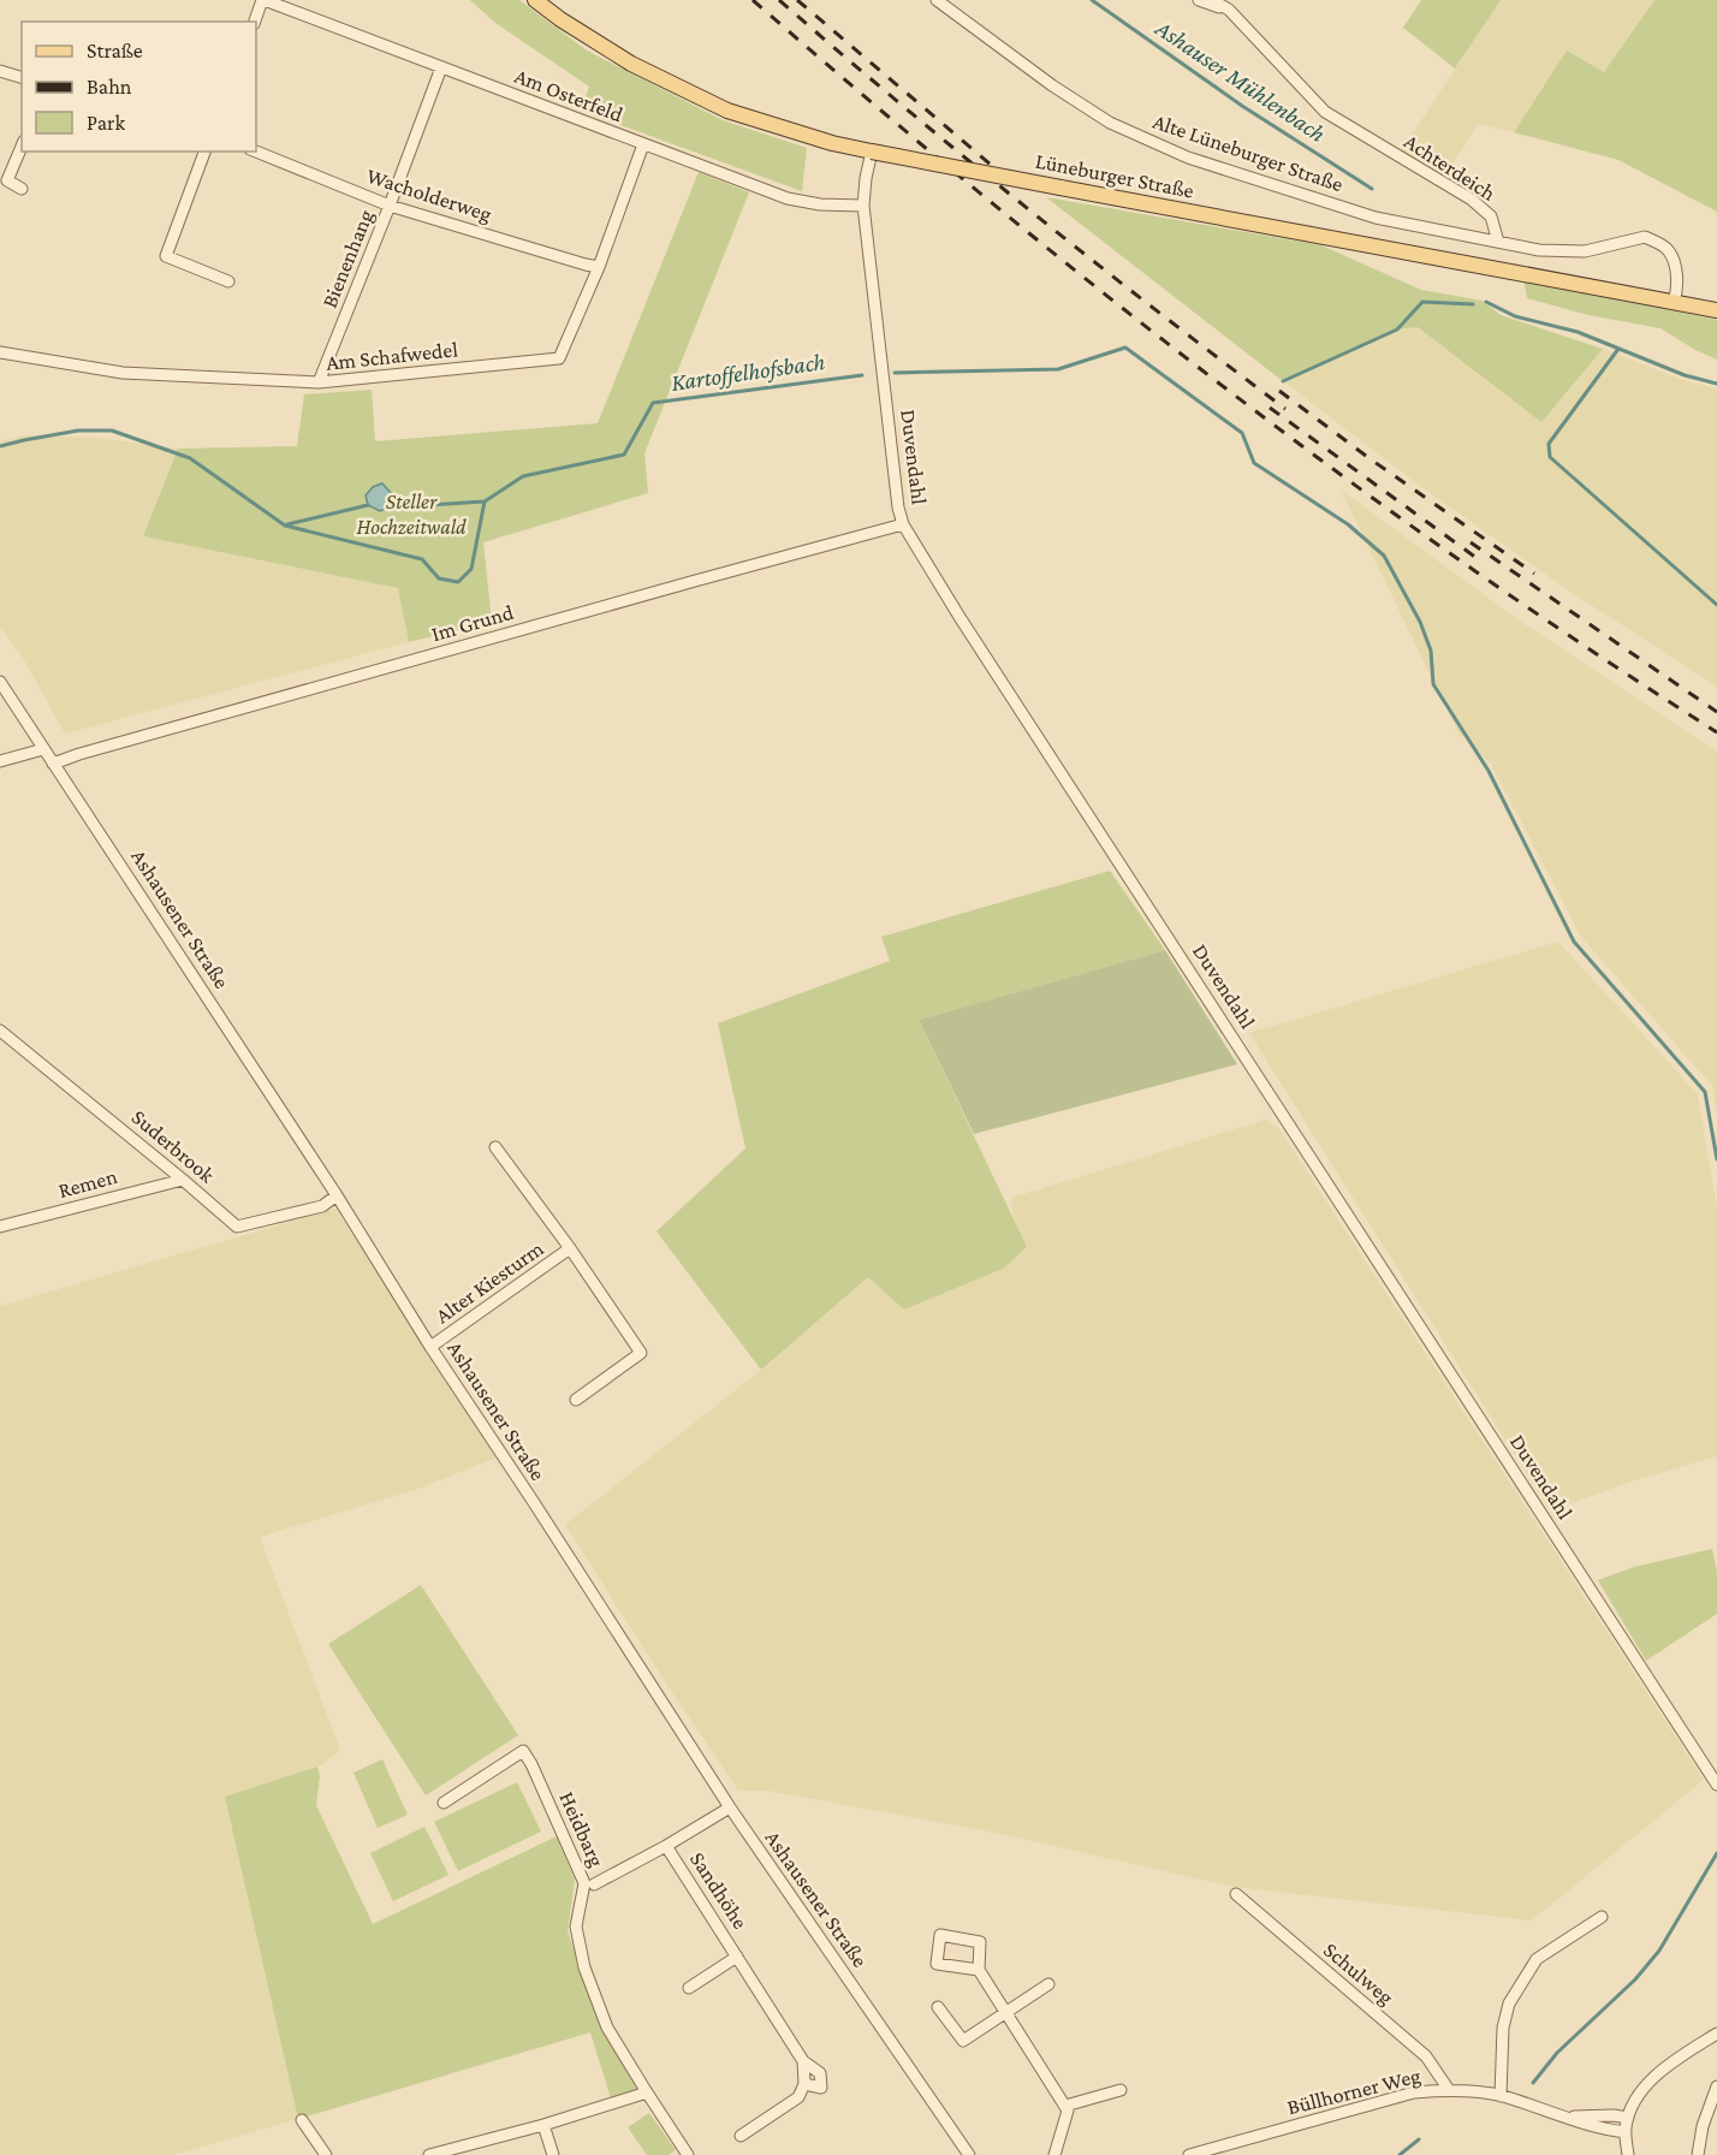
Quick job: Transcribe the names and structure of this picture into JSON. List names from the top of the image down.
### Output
{
  "streets": {
    "main road": ["Lüneburger Straße"],
    "street": [
      "Am Osterfeld",
      "Alte Lüneburger Straße",
      "Achterdeich",
      "Wacholderweg",
      "Bienenhang",
      "Am Schafwedel",
      "Duvendahl",
      "Im Grund",
      "Ashausener Straße",
      "Suderbrook",
      "Remen",
      "Alter Kiesturm",
      "Heidbarg",
      "Sandhöhe",
      "Schulweg",
      "Büllhorner Weg"
    ]
  },
  "crossings": [
    ["Am Osterfeld", "Bienenhang"],
    ["Am Osterfeld", "Am Schafwedel"],
    ["Am Osterfeld", "Duvendahl"],
    ["Alte Lüneburger Straße", "Achterdeich"],
    ["Lüneburger Straße", "Duvendahl"],
    ["Wacholderweg", "Bienenhang"],
    ["Wacholderweg", "Am Schafwedel"],
    ["Bienenhang", "Am Schafwedel"],
    ["Duvendahl", "Im Grund"],
    ["Im Grund", "Ashausener Straße"],
    ["Ashausener Straße", "Suderbrook"],
    ["Ashausener Straße", "Alter Kiesturm"],
    ["Ashausener Straße", "Sandhöhe"],
    ["Suderbrook", "Remen"],
    ["Schulweg", "Büllhorner Weg"]
  ],
  "water": ["Ashauser Mühlenbach", "Kartoffelhofsbach"],
  "parks": ["Steller Hochzeitwald"],
  "legend": ["Straße", "Bahn", "Park"]
}
